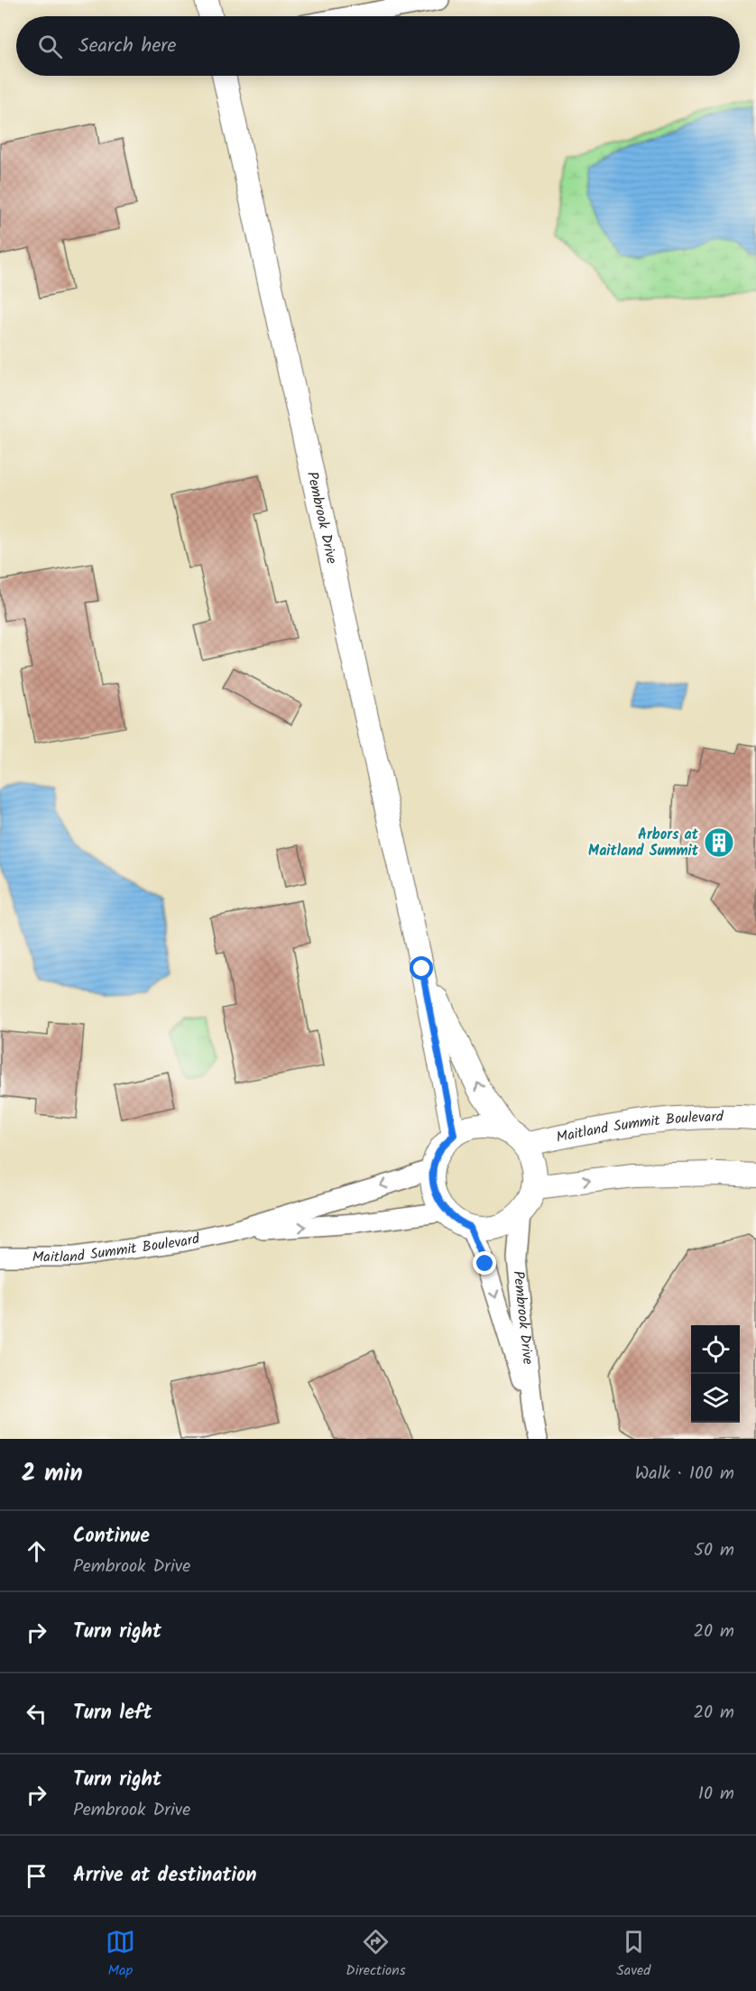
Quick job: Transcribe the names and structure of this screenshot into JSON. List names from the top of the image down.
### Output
{
  "streets": {
    "street": ["Pembrook Drive", "Maitland Summit Boulevard"]
  },
  "crossings": [
    ["Pembrook Drive", "Maitland Summit Boulevard"]
  ],
  "places": {
    "building": ["Arbors at Maitland Summit"]
  },
  "page": {
    "search": "Search here",
    "heading": ["2 min", "Walk · 100 m"],
    "list": [
      ["Continue", "Pembrook Drive", "50 m"],
      ["Turn right", "20 m"],
      ["Turn left", "20 m"],
      ["Turn right", "Pembrook Drive", "10 m"],
      "Arrive at destination"
    ],
    "nav": ["Map", "Directions", "Saved"]
  }
}
